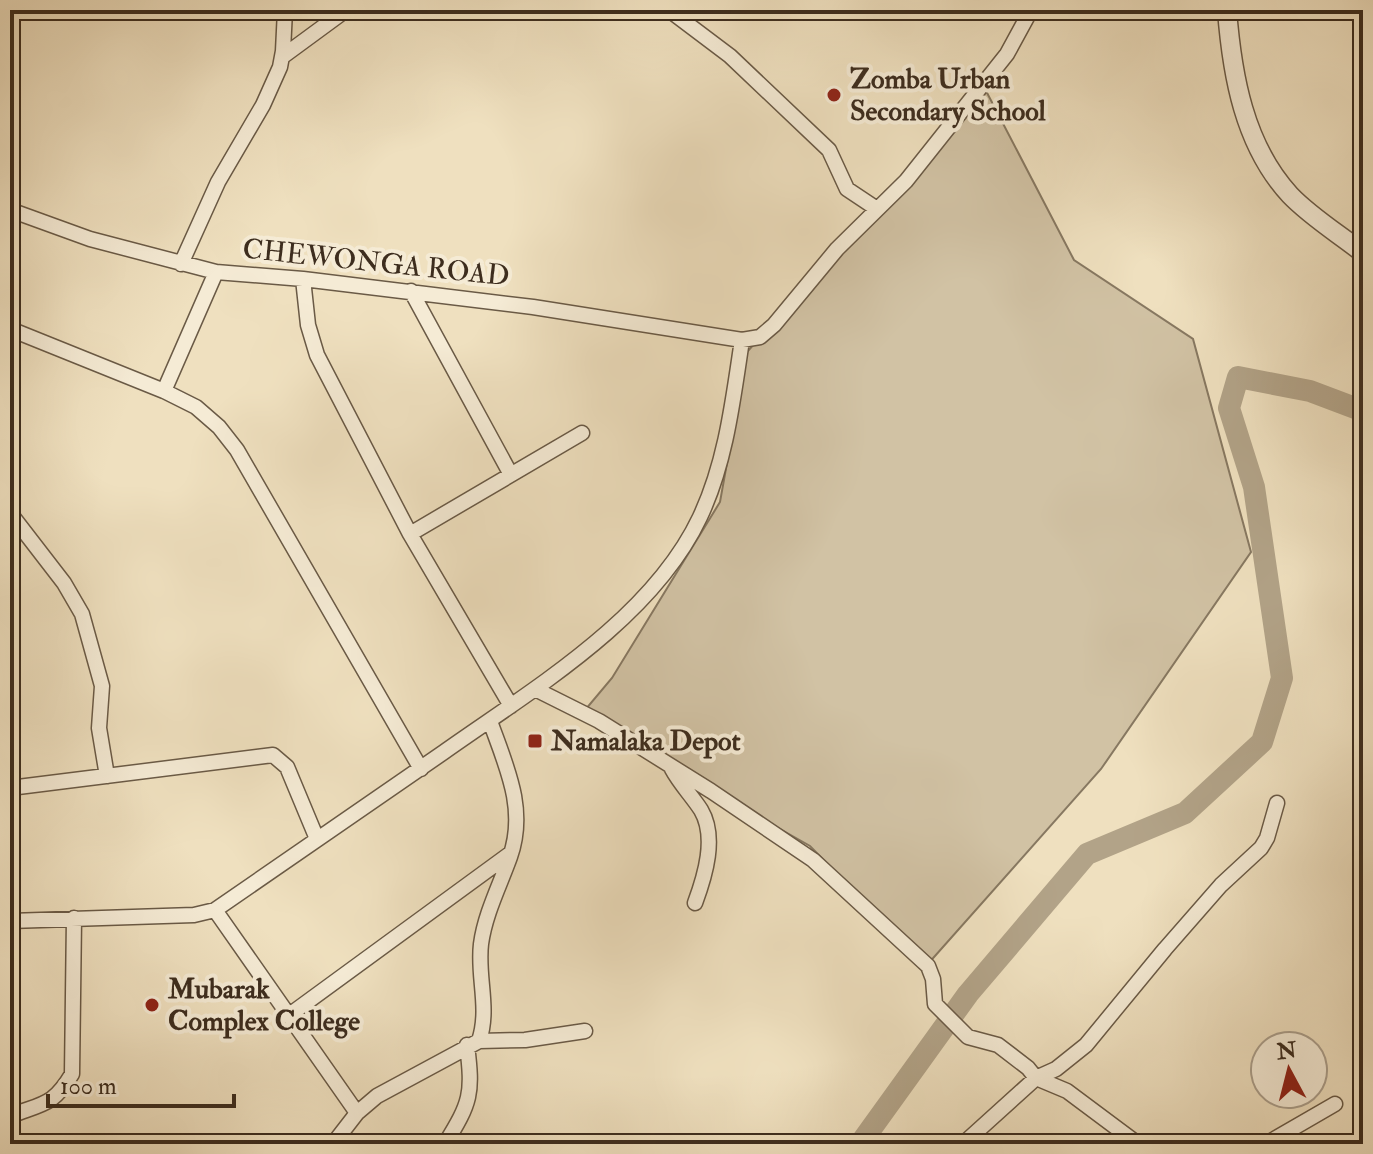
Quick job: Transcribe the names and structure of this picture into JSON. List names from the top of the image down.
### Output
{
  "streets": {
    "street": ["CHEWONGA ROAD"]
  },
  "places": {
    "other": ["Zomba Urban Secondary School", "Mubarak Complex College"],
    "transit": ["Namalaka Depot"]
  },
  "scale_bar": "100 m",
  "north": "top"
}
